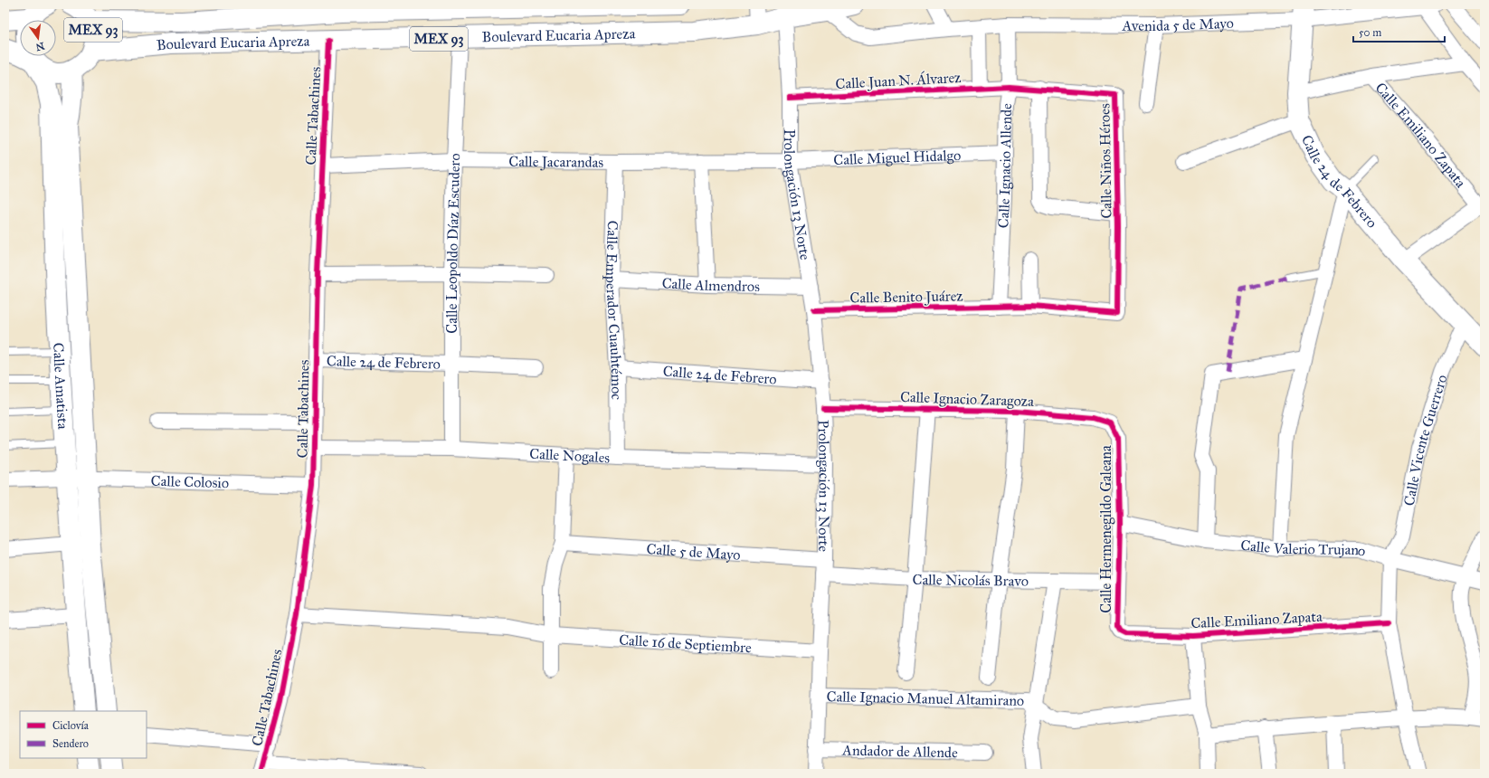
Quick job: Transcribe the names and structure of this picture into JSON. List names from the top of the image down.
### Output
{
  "streets": {
    "street": [
      "Avenida 5 de Mayo",
      "MEX 93",
      "Boulevard Eucaria Apreza",
      "Calle Juan N. Álvarez",
      "Calle Tabachines",
      "Calle Emiliano Zapata",
      "Calle Miguel Hidalgo",
      "Calle Jacarandas",
      "Calle Niños Héroes",
      "Calle Ignacio Allende",
      "Calle 24 de Febrero",
      "Prolongación 13 Norte",
      "Calle Leopoldo Díaz Escudero",
      "Calle Almendros",
      "Calle Benito Juárez",
      "Calle Emperador Cuauhtémoc",
      "Calle Amatista",
      "Calle Ignacio Zaragoza",
      "Calle Vicente Guerrero",
      "Calle Nogales",
      "Calle Colosio",
      "Calle Hermenegildo Galeana",
      "Calle Valerio Trujano",
      "Calle 5 de Mayo",
      "Calle Nicolás Bravo",
      "Calle 16 de Septiembre",
      "Calle Ignacio Manuel Altamirano",
      "Andador de Allende"
    ]
  },
  "crossings": [
    ["Avenida 5 de Mayo", "MEX 93"],
    ["Avenida 5 de Mayo", "Calle Ignacio Allende"],
    ["Avenida 5 de Mayo", "Calle 24 de Febrero"],
    ["MEX 93", "Boulevard Eucaria Apreza"],
    ["MEX 93", "Prolongación 13 Norte"],
    ["MEX 93", "Calle Amatista"],
    ["Boulevard Eucaria Apreza", "Calle Tabachines"],
    ["Boulevard Eucaria Apreza", "Prolongación 13 Norte"],
    ["Boulevard Eucaria Apreza", "Calle Leopoldo Díaz Escudero"],
    ["Calle Juan N. Álvarez", "Calle Niños Héroes"],
    ["Calle Juan N. Álvarez", "Calle Ignacio Allende"],
    ["Calle Juan N. Álvarez", "Prolongación 13 Norte"],
    ["Calle Tabachines", "Calle Jacarandas"],
    ["Calle Tabachines", "Calle 24 de Febrero"],
    ["Calle Tabachines", "Calle Nogales"],
    ["Calle Tabachines", "Calle Colosio"],
    ["Calle Tabachines", "Calle 16 de Septiembre"],
    ["Calle Emiliano Zapata", "Calle Hermenegildo Galeana"],
    ["Calle Miguel Hidalgo", "Calle Jacarandas"],
    ["Calle Miguel Hidalgo", "Calle Ignacio Allende"],
    ["Calle Miguel Hidalgo", "Prolongación 13 Norte"],
    ["Calle Jacarandas", "Prolongación 13 Norte"],
    ["Calle Jacarandas", "Calle Leopoldo Díaz Escudero"],
    ["Calle Jacarandas", "Calle Emperador Cuauhtémoc"],
    ["Calle Niños Héroes", "Calle Ignacio Allende"],
    ["Calle Niños Héroes", "Calle Benito Juárez"],
    ["Calle Ignacio Allende", "Calle Benito Juárez"],
    ["Calle 24 de Febrero", "Prolongación 13 Norte"],
    ["Calle 24 de Febrero", "Calle Leopoldo Díaz Escudero"],
    ["Calle 24 de Febrero", "Calle Emperador Cuauhtémoc"],
    ["Calle 24 de Febrero", "Calle Vicente Guerrero"],
    ["Prolongación 13 Norte", "Calle Almendros"],
    ["Prolongación 13 Norte", "Calle Benito Juárez"],
    ["Prolongación 13 Norte", "Calle Ignacio Zaragoza"],
    ["Prolongación 13 Norte", "Calle Nogales"],
    ["Prolongación 13 Norte", "Calle 5 de Mayo"],
    ["Prolongación 13 Norte", "Calle Nicolás Bravo"],
    ["Prolongación 13 Norte", "Calle 16 de Septiembre"],
    ["Prolongación 13 Norte", "Calle Ignacio Manuel Altamirano"],
    ["Prolongación 13 Norte", "Andador de Allende"],
    ["Calle Leopoldo Díaz Escudero", "Calle Nogales"],
    ["Calle Almendros", "Calle Emperador Cuauhtémoc"],
    ["Calle Emperador Cuauhtémoc", "Calle Nogales"],
    ["Calle Amatista", "Calle Colosio"],
    ["Calle Ignacio Zaragoza", "Calle Hermenegildo Galeana"],
    ["Calle Vicente Guerrero", "Calle Valerio Trujano"],
    ["Calle Hermenegildo Galeana", "Calle Valerio Trujano"],
    ["Calle Hermenegildo Galeana", "Calle Nicolás Bravo"],
    ["Calle 5 de Mayo", "Calle Nicolás Bravo"]
  ],
  "legend": ["Ciclovía", "Sendero"],
  "scale_bar": "50 m",
  "north": "bottom"
}
